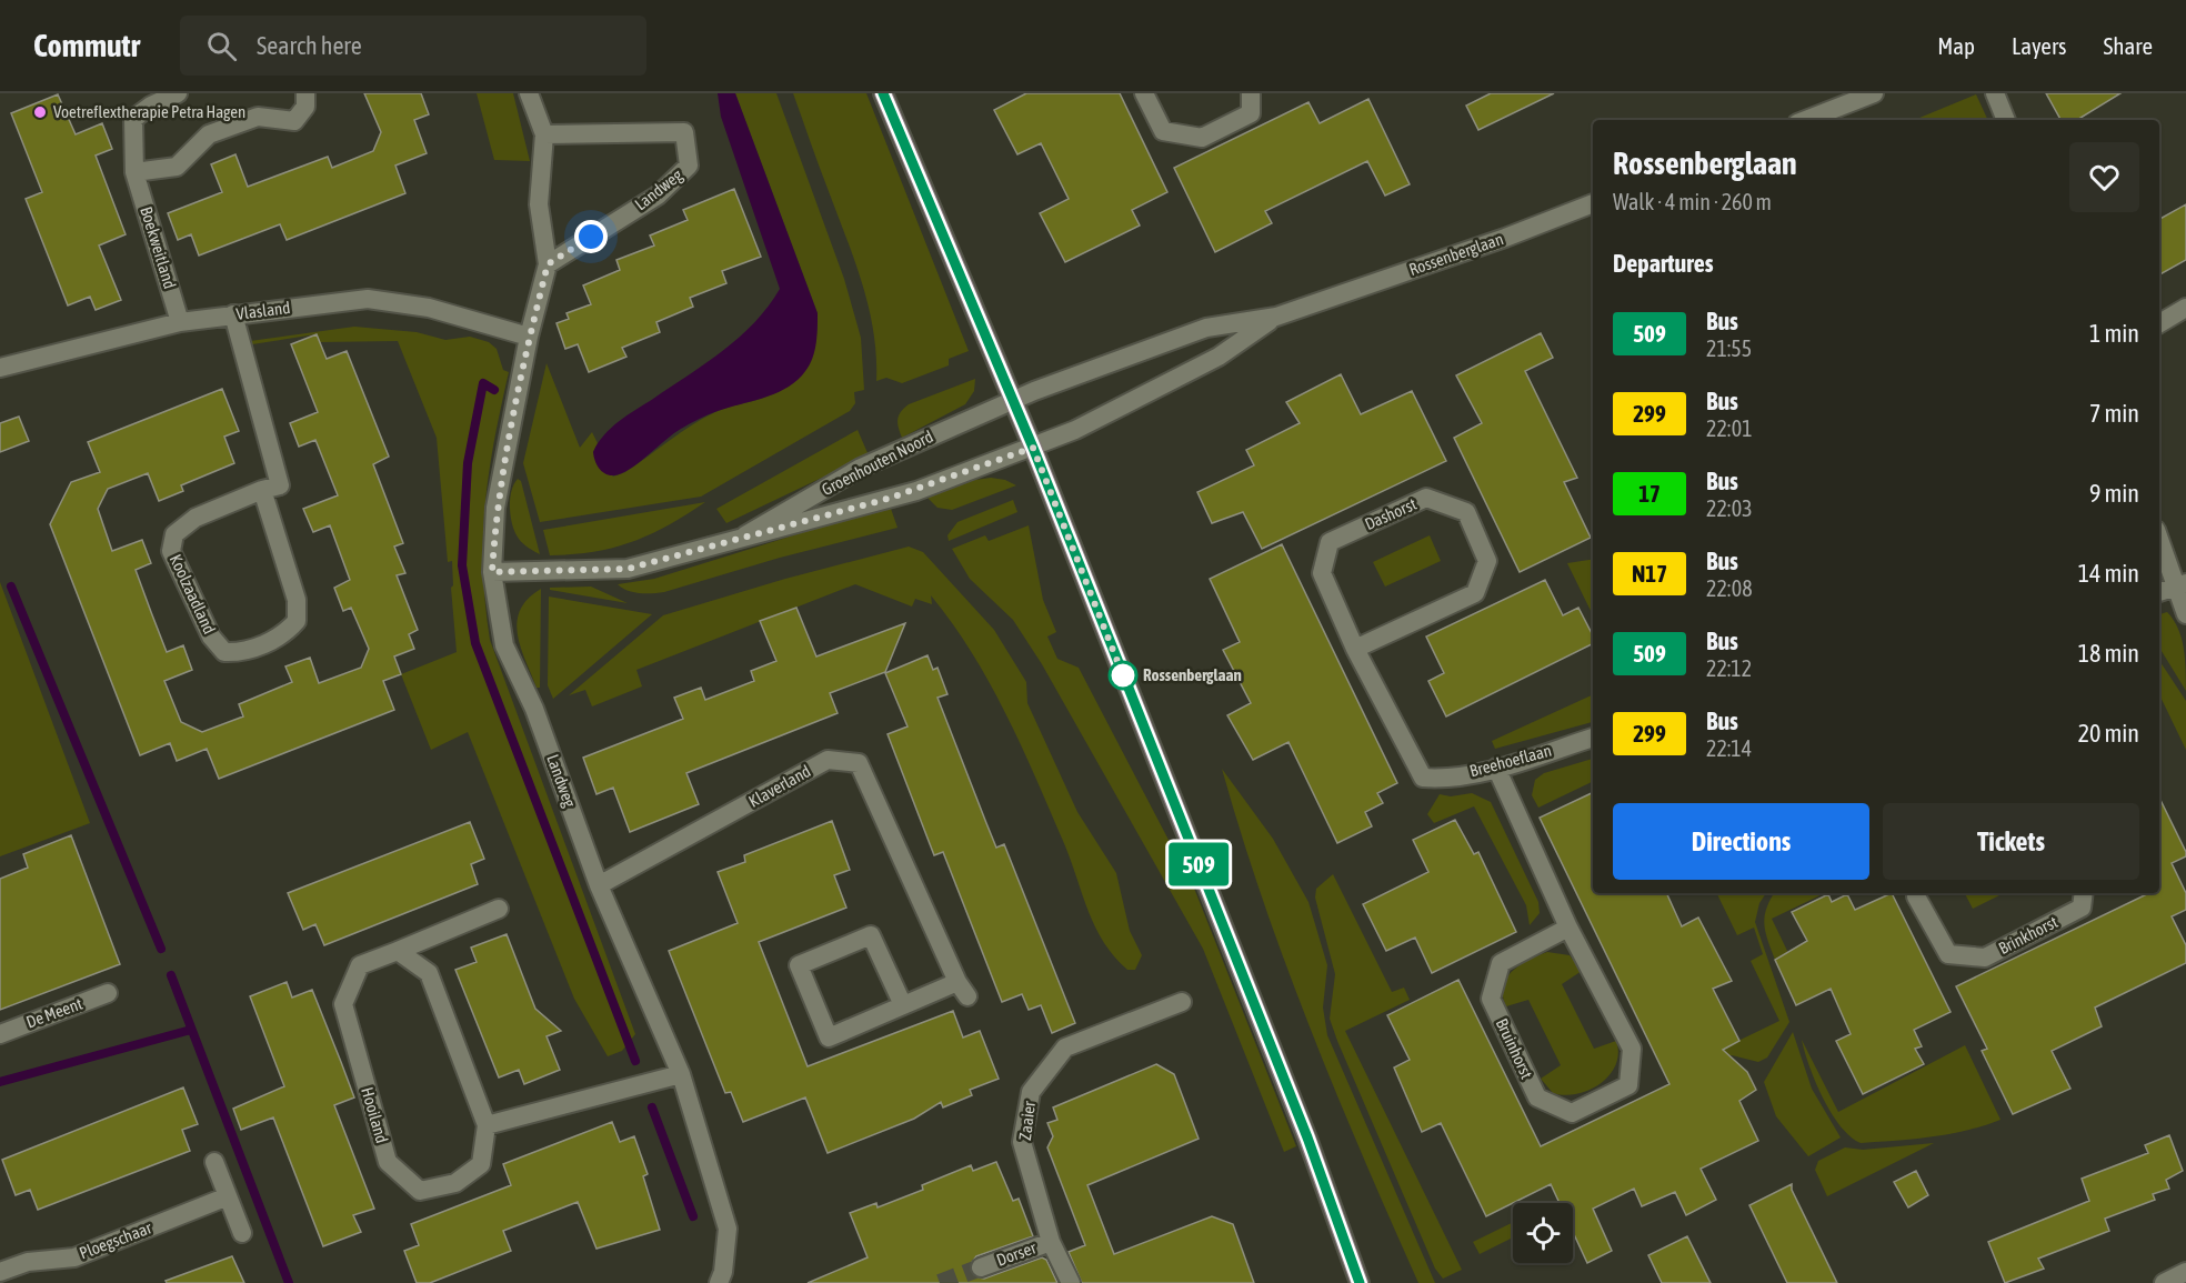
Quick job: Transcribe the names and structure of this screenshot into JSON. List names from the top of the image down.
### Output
{
  "streets": {
    "street": [
      "Landweg",
      "Boekweitland",
      "Rossenberglaan",
      "Vlasland",
      "Groenhouten Noord",
      "Dashorst",
      "Koolzaadland",
      "Breehoeflaan",
      "Klaverland",
      "Brinkhorst",
      "De Meent",
      "Bruinhorst",
      "Hooiland",
      "Zaaier",
      "Ploegschaar",
      "Dorser"
    ]
  },
  "crossings": [
    ["Landweg", "Vlasland"],
    ["Landweg", "Groenhouten Noord"],
    ["Landweg", "Klaverland"],
    ["Boekweitland", "Vlasland"],
    ["Rossenberglaan", "Groenhouten Noord"],
    ["Dashorst", "Breehoeflaan"],
    ["Breehoeflaan", "Bruinhorst"],
    ["Zaaier", "Dorser"]
  ],
  "places": ["Voetreflextherapie Petra Hagen", "Rossenberglaan"],
  "lines": ["bus line 509"],
  "page": {
    "header": "Commutr",
    "search": "Search here",
    "nav": ["Map", "Layers", "Share"],
    "on_map": "509",
    "heading": [
      ["Rossenberglaan", "Walk · 4 min · 260 m"],
      "Departures"
    ],
    "list": [
      {
        "mark": "509",
        "name": "Bus",
        "note": "21:55",
        "value": "1 min"
      },
      {
        "mark": "299",
        "name": "Bus",
        "note": "22:01",
        "value": "7 min"
      },
      {
        "mark": "17",
        "name": "Bus",
        "note": "22:03",
        "value": "9 min"
      },
      {
        "mark": "N17",
        "name": "Bus",
        "note": "22:08",
        "value": "14 min"
      },
      {
        "mark": "509",
        "name": "Bus",
        "note": "22:12",
        "value": "18 min"
      },
      {
        "mark": "299",
        "name": "Bus",
        "note": "22:14",
        "value": "20 min"
      }
    ],
    "buttons": ["Directions", "Tickets"]
  }
}
